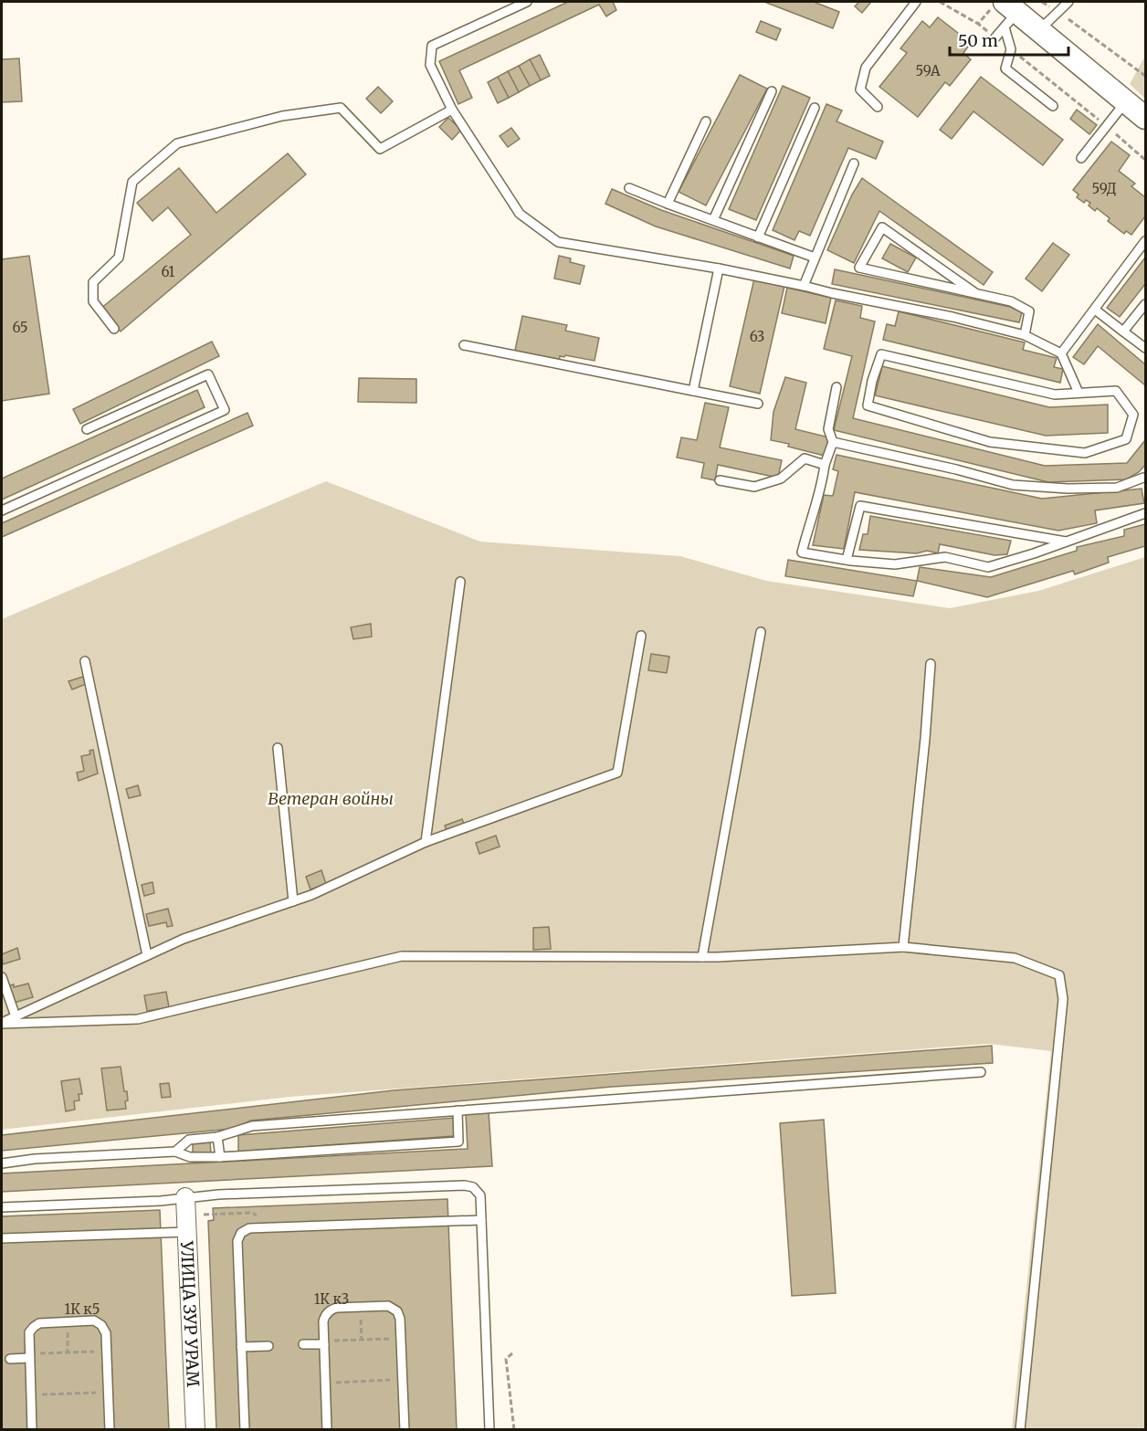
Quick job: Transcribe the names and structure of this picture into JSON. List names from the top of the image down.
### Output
{
  "streets": {
    "street": ["УЛИЦА ЗУР УРАМ"]
  },
  "parks": ["Ветеран войны"],
  "house_numbers": [
    "59А",
    "59Д",
    "61",
    "65",
    "63",
    "1К к3",
    "1К к5"
  ],
  "scale_bar": "50 m"
}
